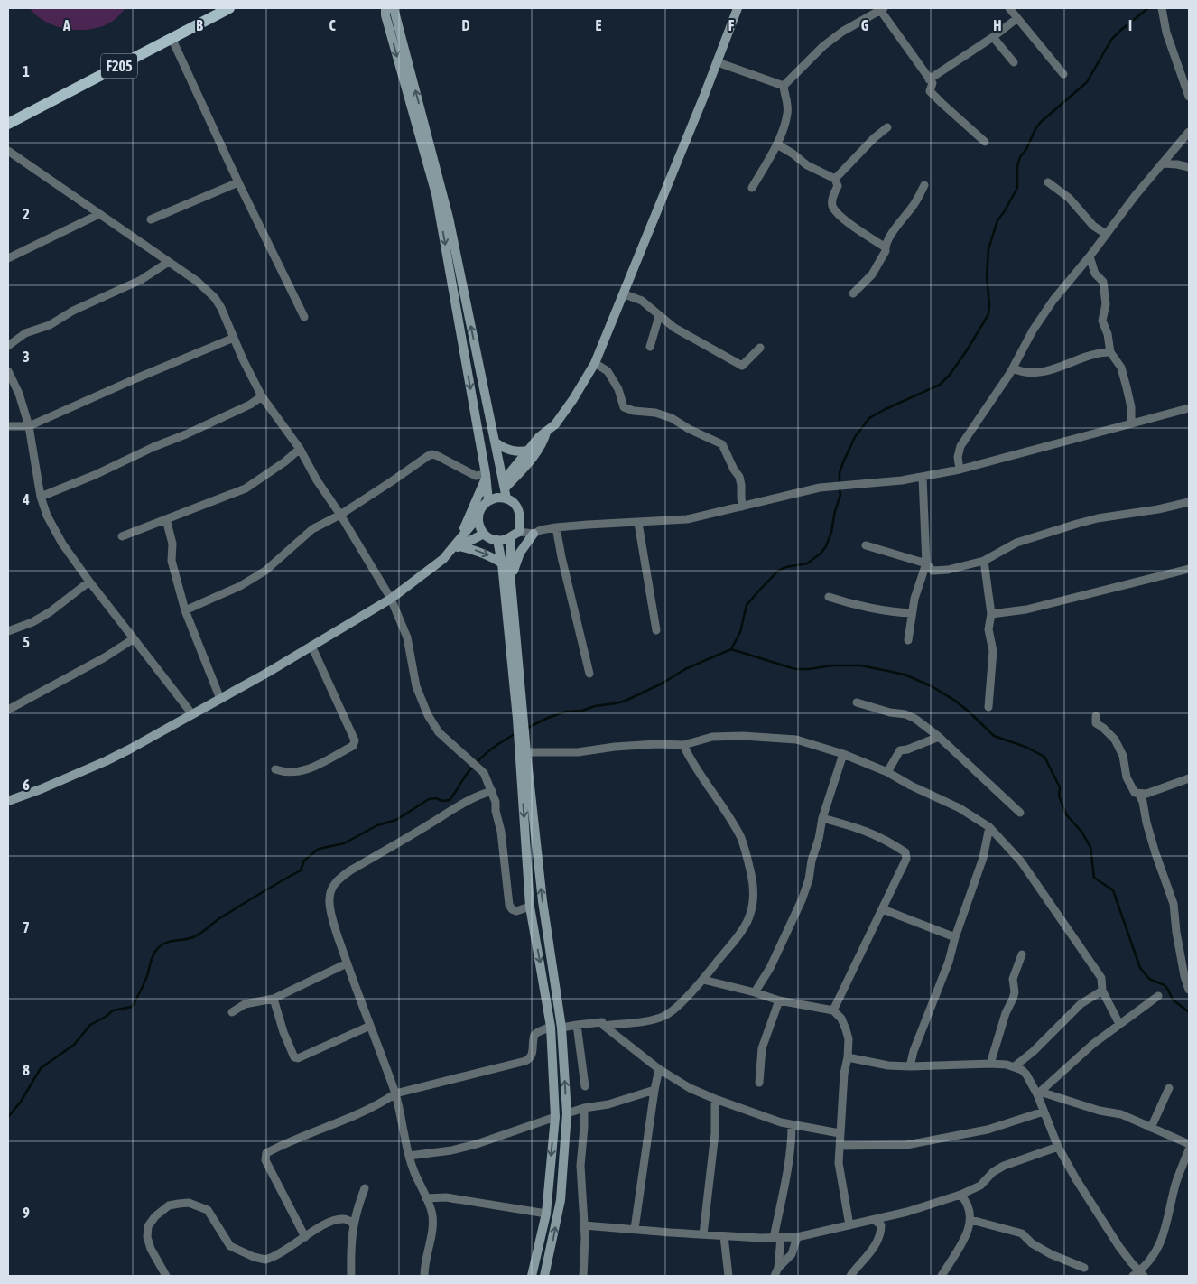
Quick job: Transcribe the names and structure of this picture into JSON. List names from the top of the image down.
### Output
{
  "streets": {
    "main road": ["F205"]
  },
  "grid": {
    "columns": [
      "A",
      "B",
      "C",
      "D",
      "E",
      "F",
      "G",
      "H",
      "I"
    ],
    "rows": [
      "1",
      "2",
      "3",
      "4",
      "5",
      "6",
      "7",
      "8",
      "9"
    ]
  }
}
